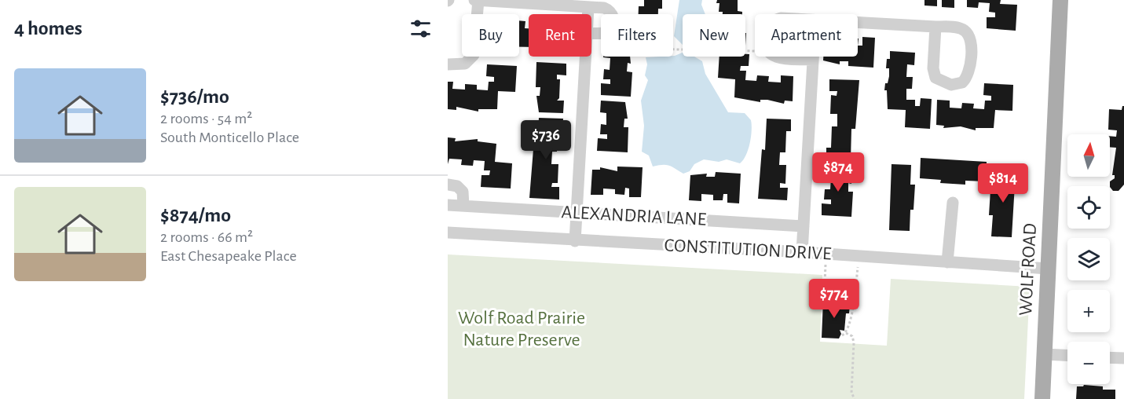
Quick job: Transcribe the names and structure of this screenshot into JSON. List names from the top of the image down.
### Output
{
  "streets": {
    "main road": ["WOLF ROAD"],
    "street": ["ALEXANDRIA LANE", "CONSTITUTION DRIVE"]
  },
  "crossings": [
    ["CONSTITUTION DRIVE", "WOLF ROAD"]
  ],
  "parks": ["Wolf Road Prairie Nature Preserve"],
  "north": "top",
  "page": {
    "heading": "4 homes",
    "chip": [
      "Buy",
      "Rent",
      "Filters",
      "New",
      "Apartment"
    ],
    "list": [
      {
        "name": "$736/mo",
        "note": "2 rooms · 54 m² · South Monticello Place"
      },
      {
        "name": "$874/mo",
        "note": "2 rooms · 66 m² · East Chesapeake Place"
      }
    ],
    "price": [
      "$736",
      "$874",
      "$814",
      "$774"
    ],
    "map_buttons": ["+", "−"]
  }
}
